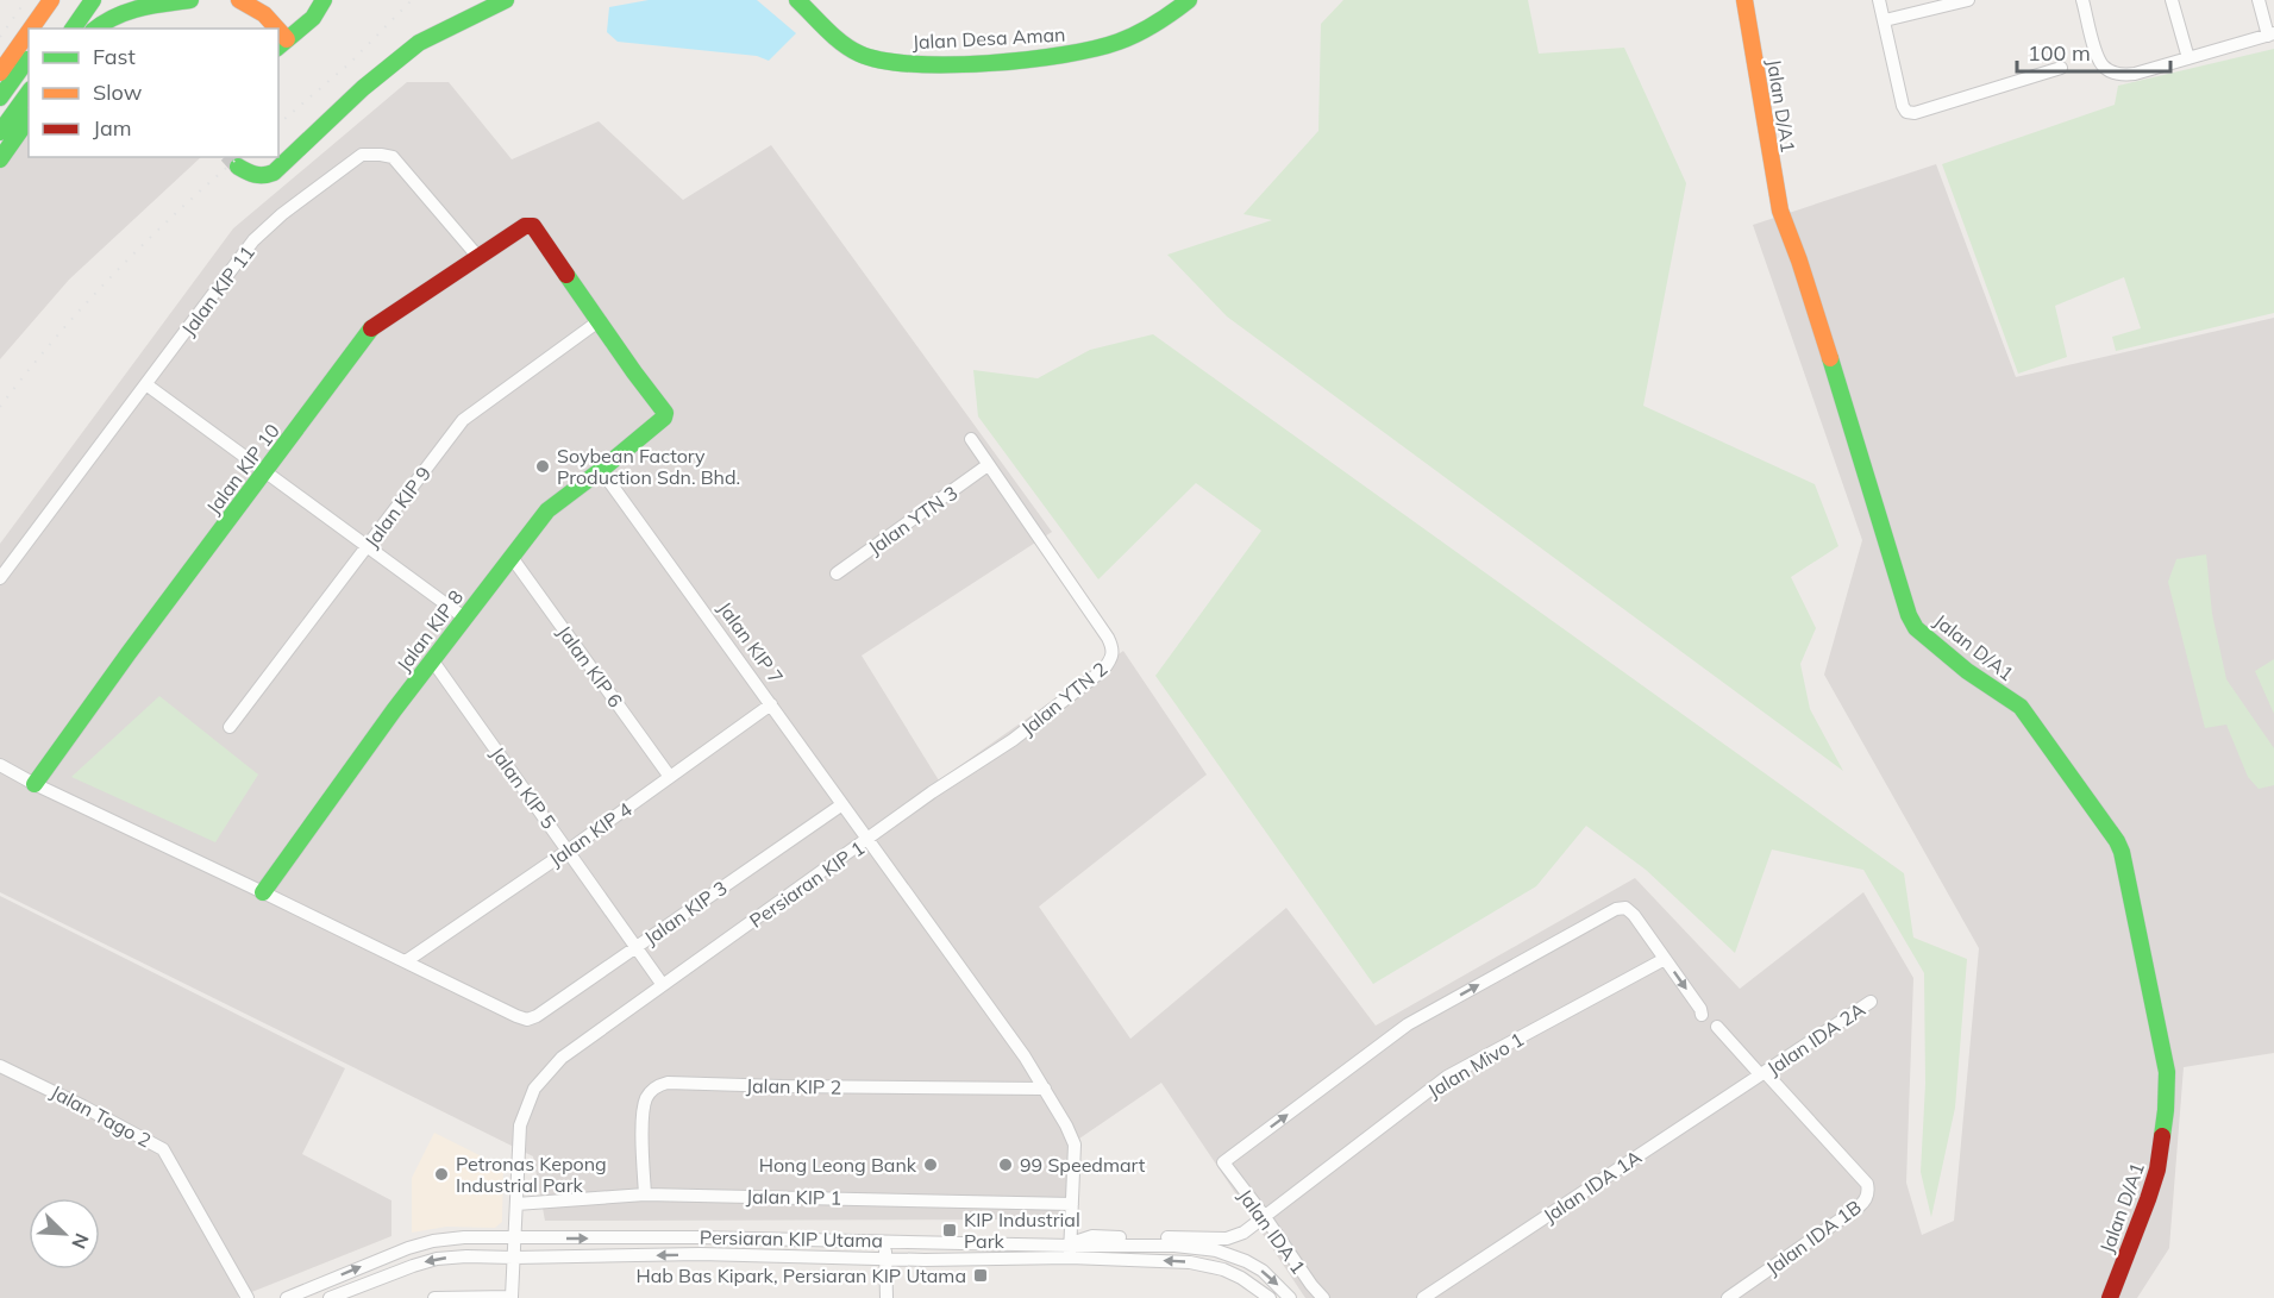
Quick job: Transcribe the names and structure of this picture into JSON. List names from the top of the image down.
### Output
{
  "streets": {
    "main road": [
      "Jalan Desa Aman",
      "Jalan D/A1",
      "Jalan KIP 10",
      "Jalan KIP 8"
    ],
    "street": [
      "Jalan KIP 11",
      "Jalan KIP 9",
      "Jalan YTN 3",
      "Jalan KIP 7",
      "Jalan KIP 6",
      "Jalan YTN 2",
      "Jalan KIP 5",
      "Jalan KIP 4",
      "Persiaran KIP 1",
      "Jalan KIP 3",
      "Jalan IDA 2A",
      "Jalan Mivo 1",
      "Jalan KIP 2",
      "Jalan Tago 2",
      "Jalan IDA 1A",
      "Jalan KIP 1",
      "Jalan IDA 1",
      "Jalan IDA 1B",
      "Persiaran KIP Utama"
    ]
  },
  "crossings": [
    ["Jalan KIP 11", "Jalan KIP 10"],
    ["Jalan KIP 10", "Jalan KIP 9"],
    ["Jalan KIP 10", "Jalan KIP 8"],
    ["Jalan KIP 9", "Jalan KIP 8"],
    ["Jalan YTN 3", "Jalan YTN 2"],
    ["Jalan KIP 8", "Jalan KIP 7"],
    ["Jalan KIP 8", "Jalan KIP 6"],
    ["Jalan KIP 8", "Jalan KIP 5"],
    ["Jalan KIP 7", "Jalan YTN 2"],
    ["Jalan KIP 7", "Jalan KIP 4"],
    ["Jalan KIP 7", "Persiaran KIP 1"],
    ["Jalan KIP 7", "Jalan KIP 3"],
    ["Jalan KIP 6", "Jalan KIP 4"],
    ["Jalan YTN 2", "Persiaran KIP 1"],
    ["Jalan KIP 5", "Jalan KIP 4"],
    ["Jalan KIP 5", "Persiaran KIP 1"],
    ["Jalan KIP 5", "Jalan KIP 3"],
    ["Jalan KIP 4", "Jalan KIP 3"],
    ["Persiaran KIP 1", "Jalan Mivo 1"],
    ["Persiaran KIP 1", "Jalan KIP 2"],
    ["Persiaran KIP 1", "Jalan KIP 1"],
    ["Persiaran KIP 1", "Persiaran KIP Utama"],
    ["Jalan IDA 2A", "Jalan IDA 1A"],
    ["Jalan IDA 2A", "Jalan IDA 1B"],
    ["Jalan Mivo 1", "Jalan IDA 1"],
    ["Jalan Mivo 1", "Persiaran KIP Utama"],
    ["Jalan KIP 2", "Jalan KIP 1"],
    ["Jalan IDA 1A", "Jalan IDA 1B"]
  ],
  "places": {
    "other": [
      "Soybean Factory Production Sdn. Bhd.",
      "Hong Leong Bank",
      "99 Speedmart",
      "Petronas Kepong Industrial Park"
    ],
    "transit": ["KIP Industrial Park", "Hab Bas Kipark, Persiaran KIP Utama"]
  },
  "legend": ["Fast", "Slow", "Jam"],
  "scale_bar": "100 m",
  "north": "bottom right"
}
